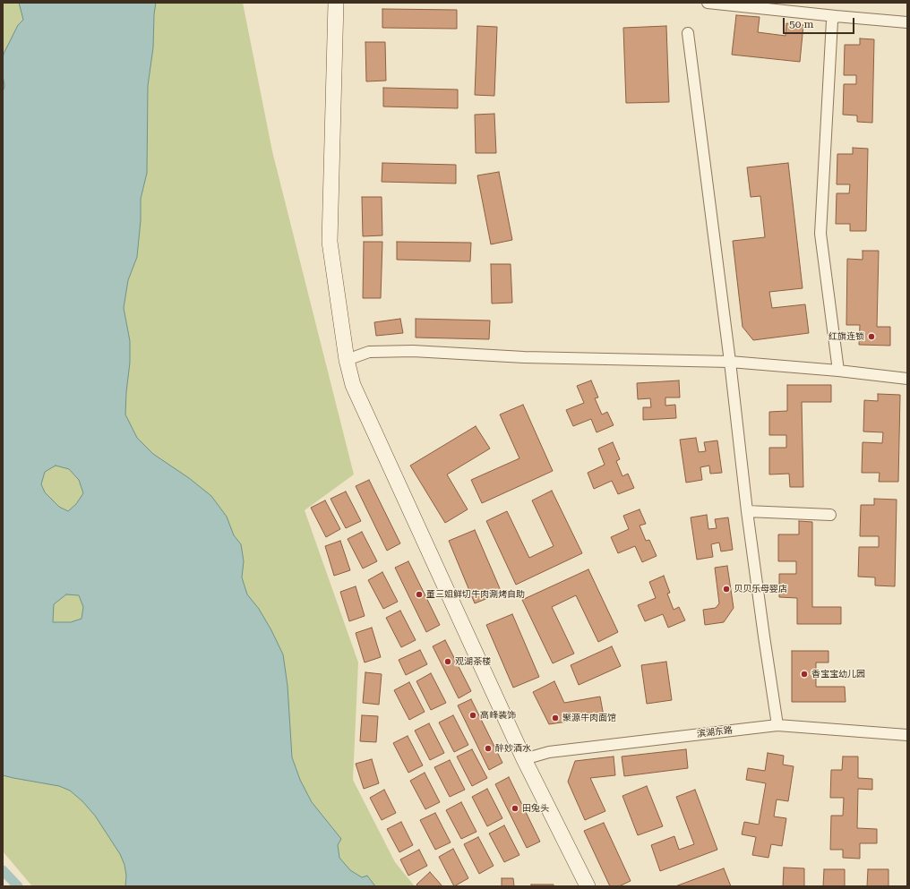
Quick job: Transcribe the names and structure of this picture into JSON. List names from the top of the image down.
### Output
{
  "streets": {
    "street": ["滨湖东路"]
  },
  "places": [
    "红旗连锁",
    "贝贝乐母婴店",
    "董三姐鲜切牛肉涮烤自助",
    "观湖茶楼",
    "香宝宝幼儿园",
    "高峰装饰",
    "聚源牛肉面馆",
    "醉妙酒水",
    "田兔头"
  ],
  "scale_bar": "50 m"
}
